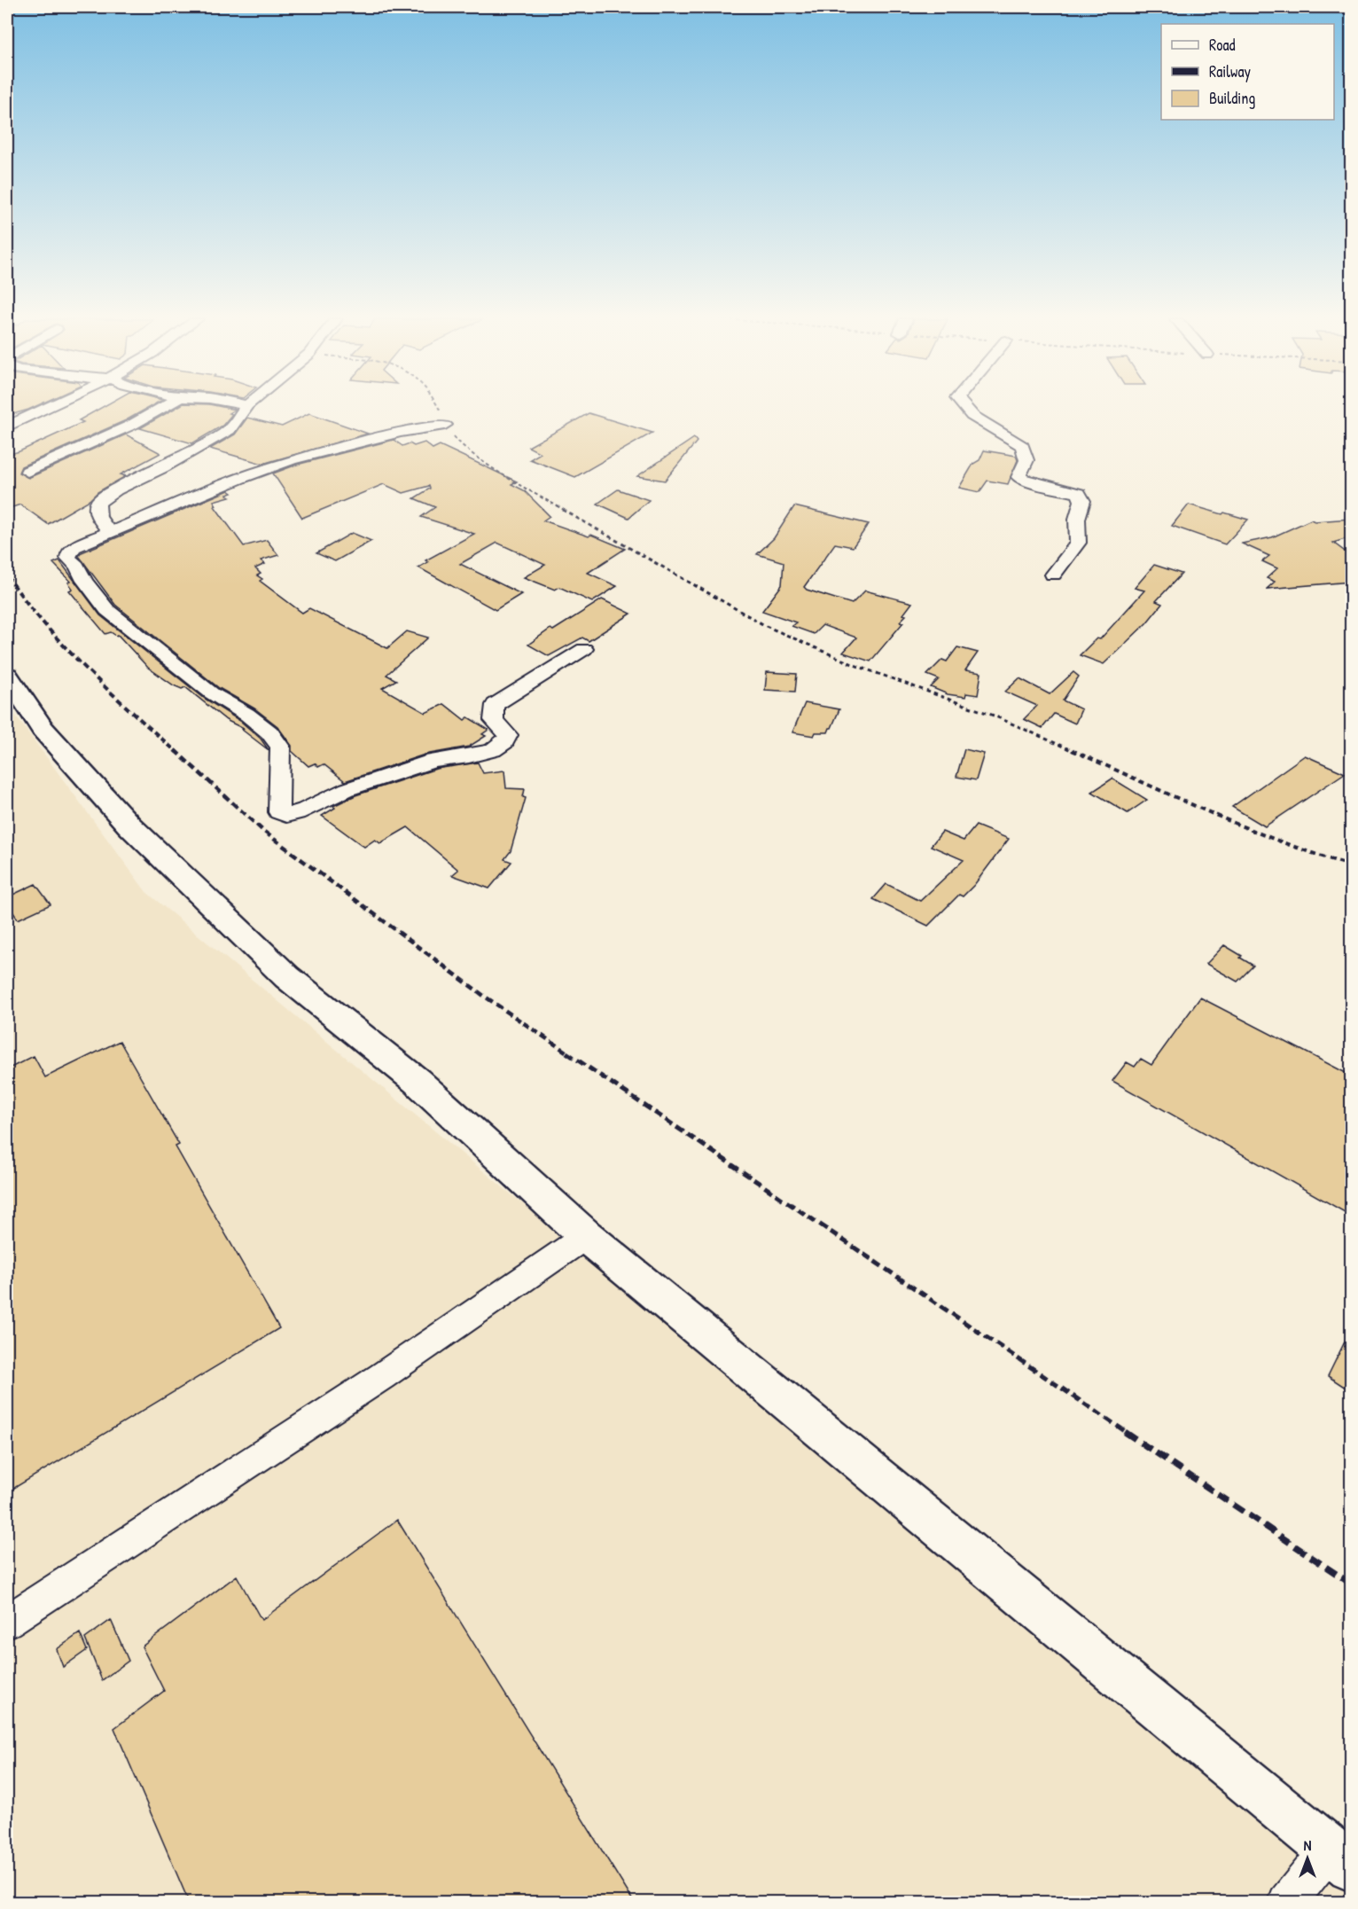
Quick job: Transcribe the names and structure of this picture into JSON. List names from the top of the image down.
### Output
{
  "legend": ["Road", "Railway", "Building"],
  "north": "top"
}
